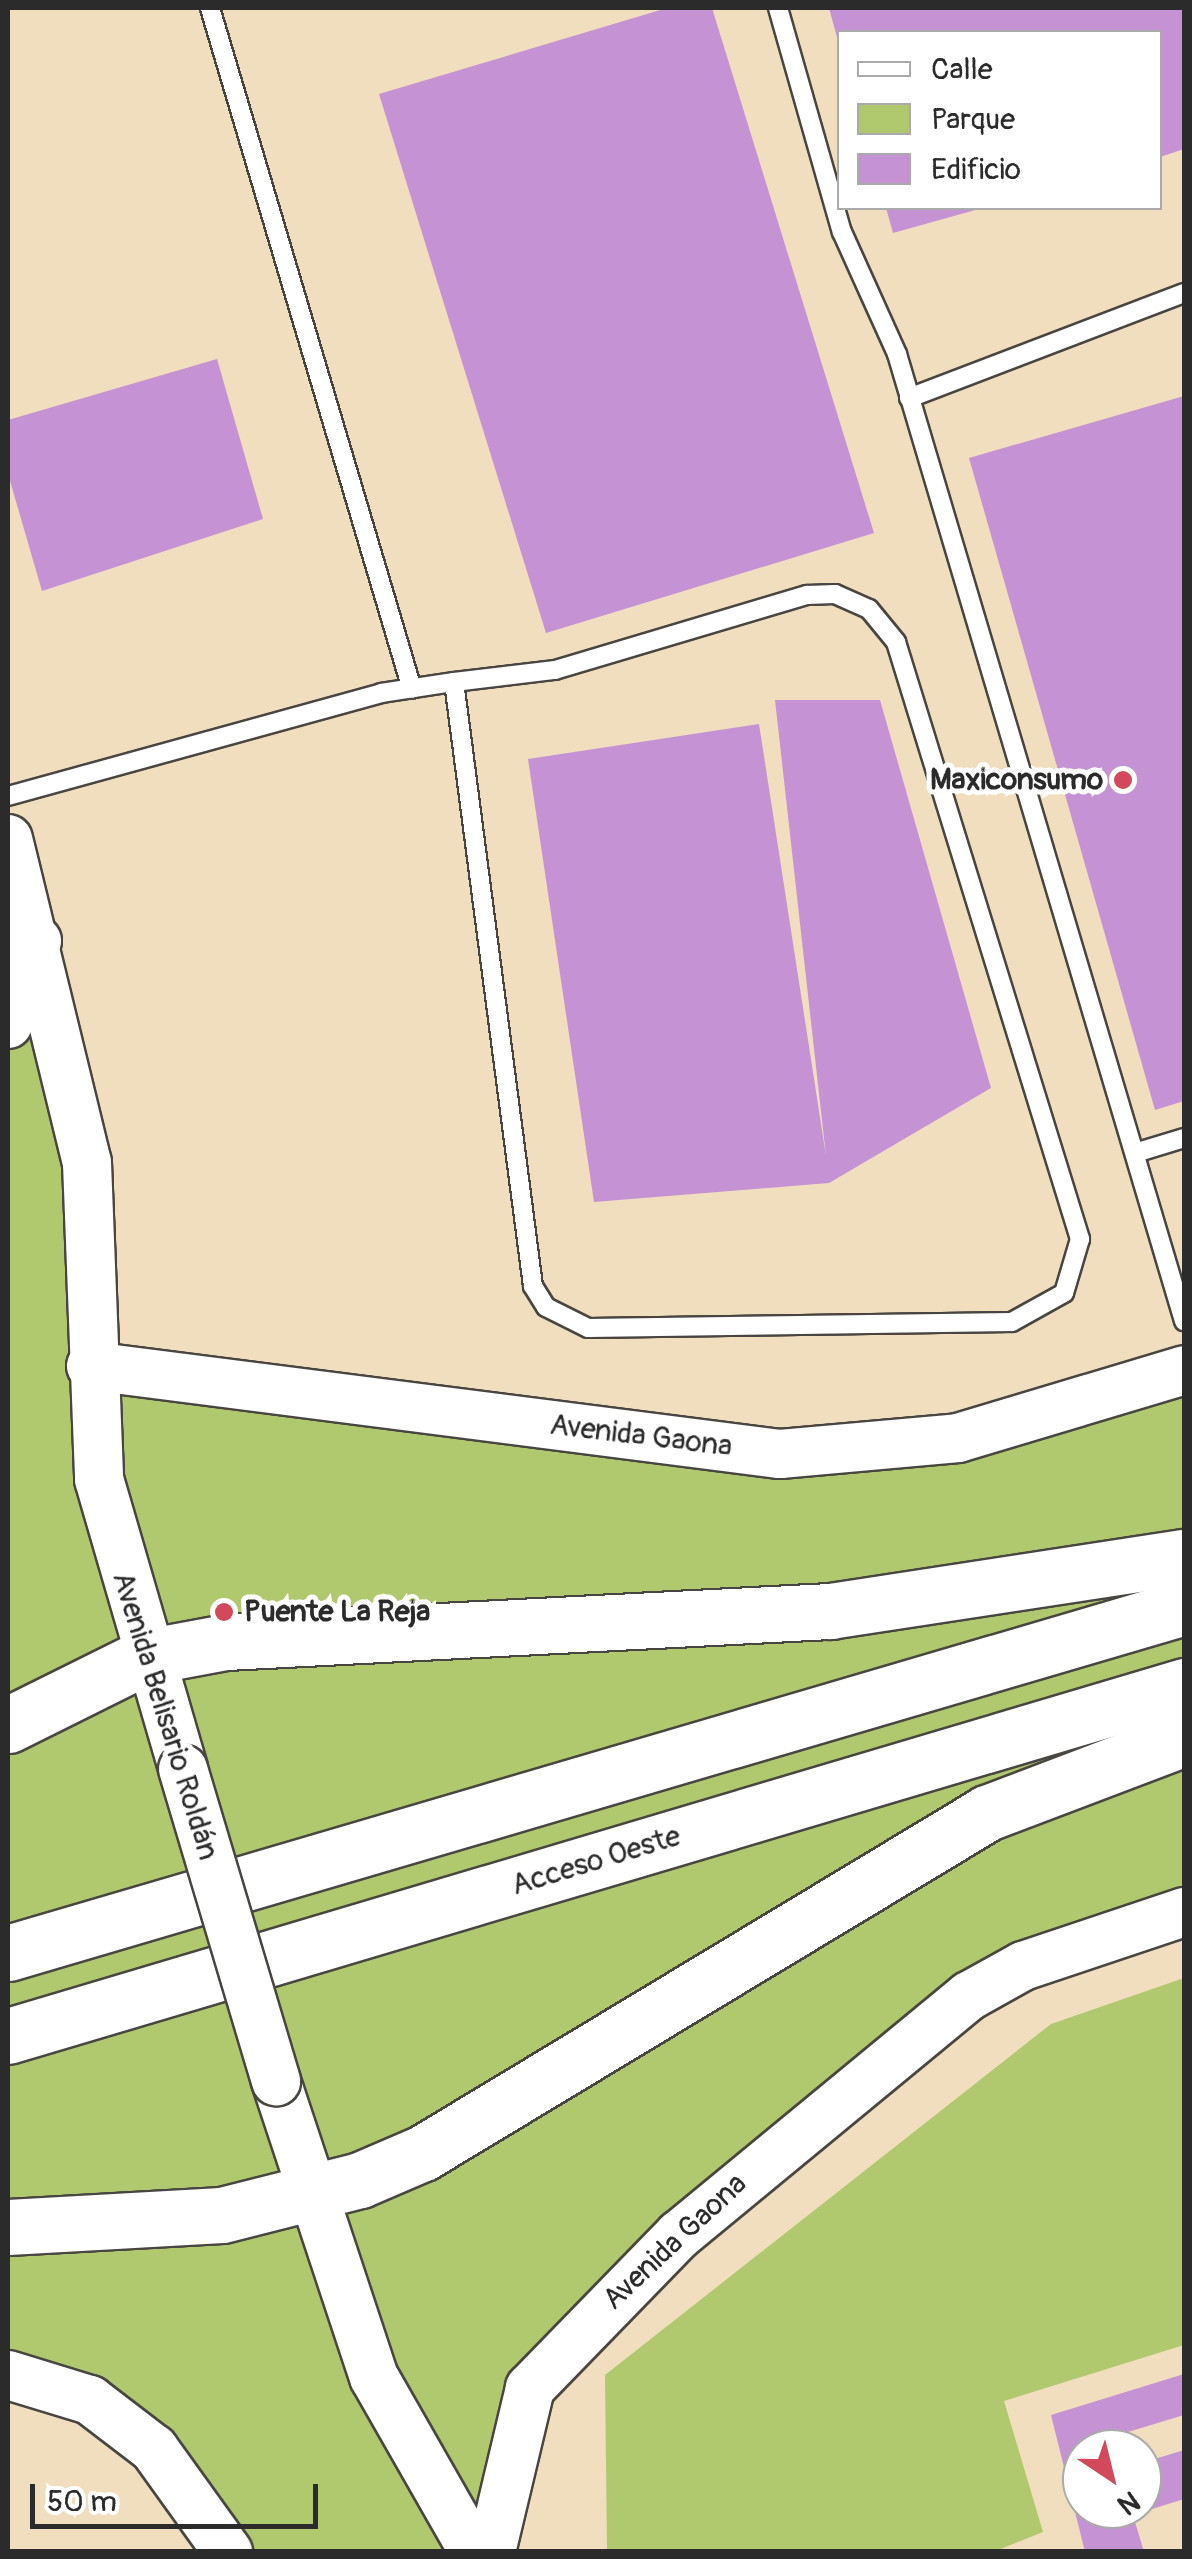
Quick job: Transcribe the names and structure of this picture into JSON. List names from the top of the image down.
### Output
{
  "streets": {
    "highway": ["Acceso Oeste"],
    "street": ["Avenida Gaona", "Avenida Belisario Roldán"]
  },
  "crossings": [
    ["Avenida Gaona", "Avenida Belisario Roldán"]
  ],
  "places": ["Maxiconsumo", "Puente La Reja"],
  "legend": ["Calle", "Parque", "Edificio"],
  "scale_bar": "50 m",
  "north": "bottom right"
}
